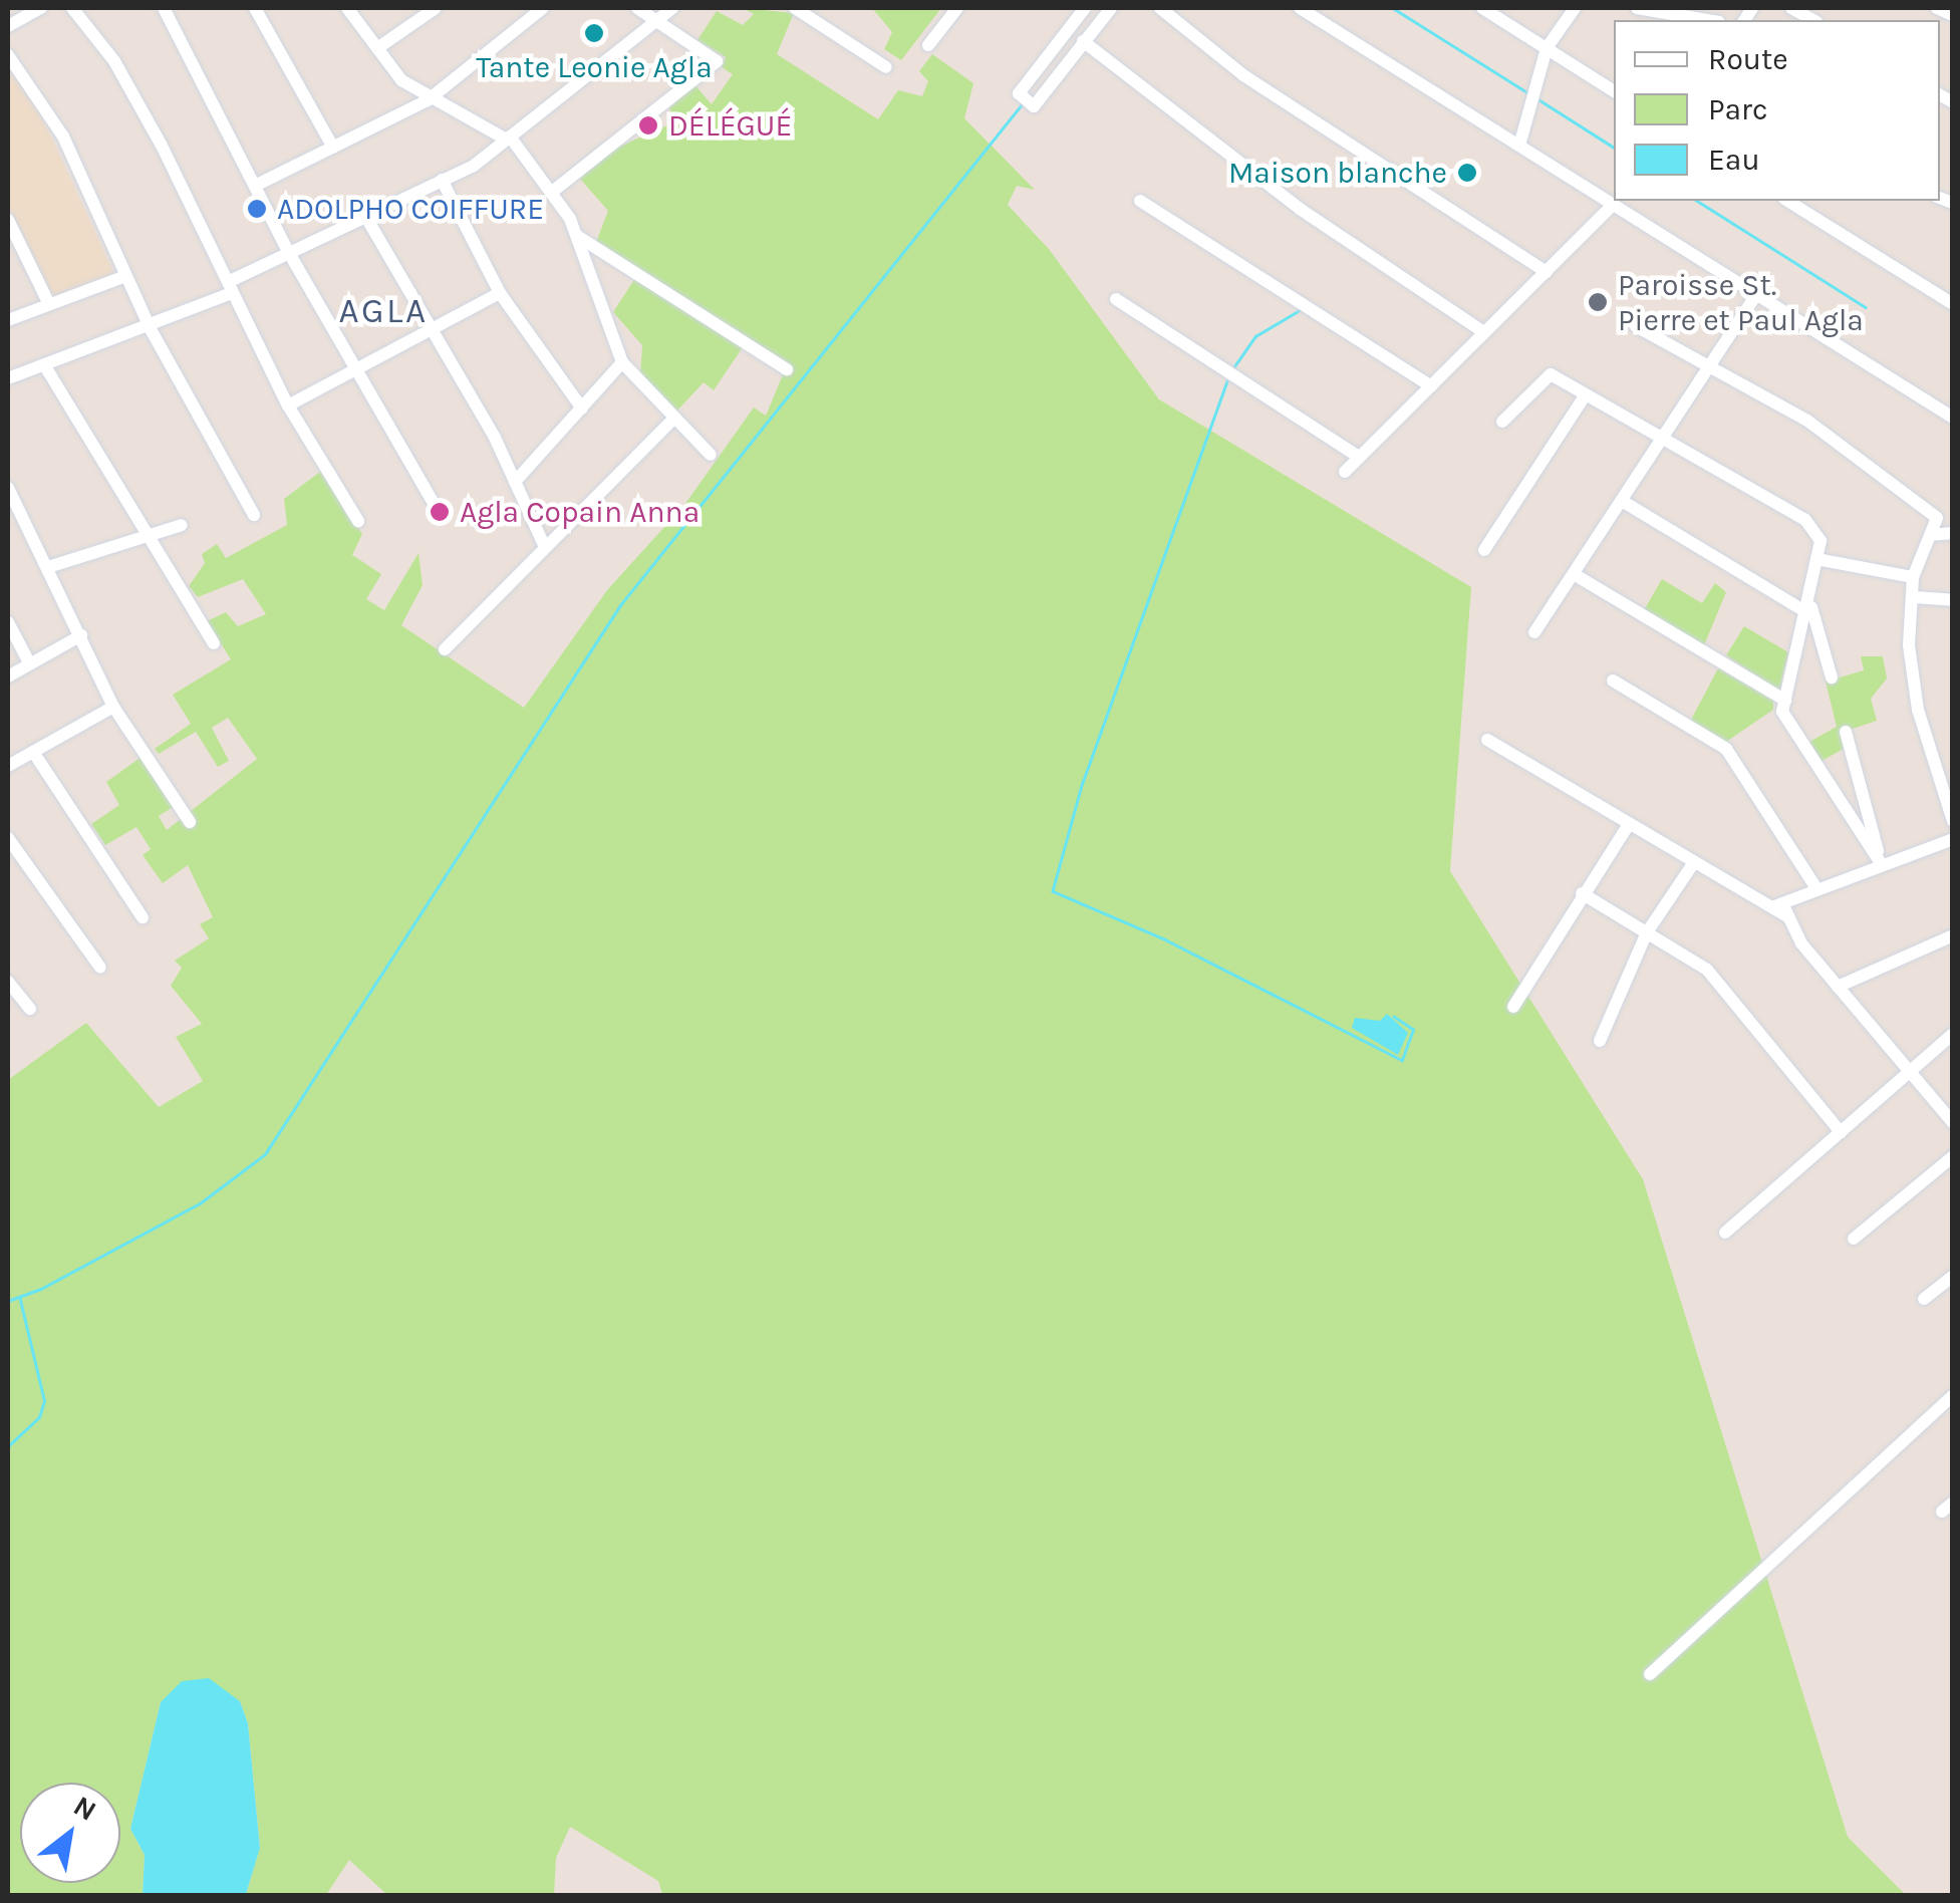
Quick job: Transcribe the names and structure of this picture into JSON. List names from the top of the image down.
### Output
{
  "districts": ["AGLA"],
  "places": [
    "Tante Leonie Agla",
    "DÉLÉGUÉ",
    "Maison blanche",
    "ADOLPHO COIFFURE",
    "Paroisse St. Pierre et Paul Agla",
    "Agla Copain Anna"
  ],
  "legend": ["Route", "Parc", "Eau"],
  "north": "top right"
}
